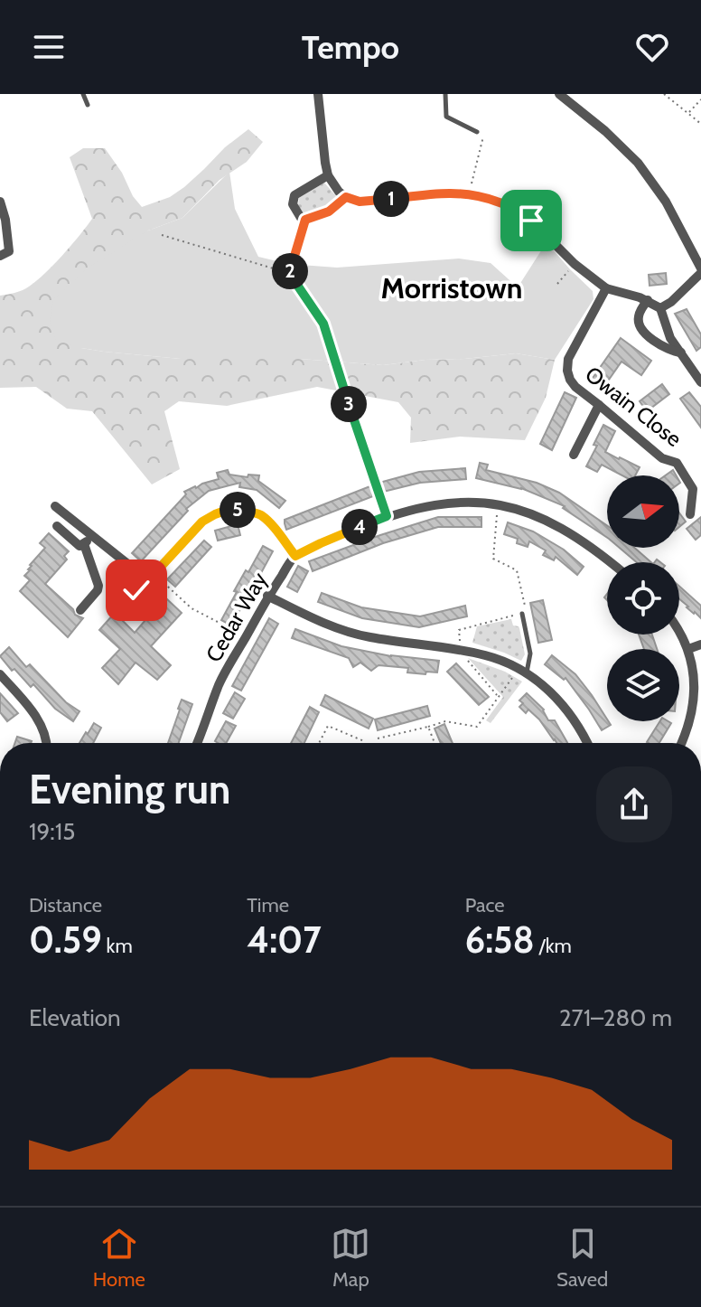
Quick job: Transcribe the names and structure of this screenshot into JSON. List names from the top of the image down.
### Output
{
  "streets": {
    "street": ["Owain Close", "Cedar Way"]
  },
  "districts": ["Morristown"],
  "north": "right",
  "page": {
    "header": "Tempo",
    "pins": [
      "1",
      "2",
      "3",
      "5",
      "4"
    ],
    "heading": ["Evening run", "19:15"],
    "stats": [
      ["Distance", "0.59 km"],
      ["Time", "4:07"],
      ["Pace", "6:58 /km"]
    ],
    "chart": ["Elevation", "271–280 m"],
    "tabs": ["Home", "Map", "Saved"]
  }
}
